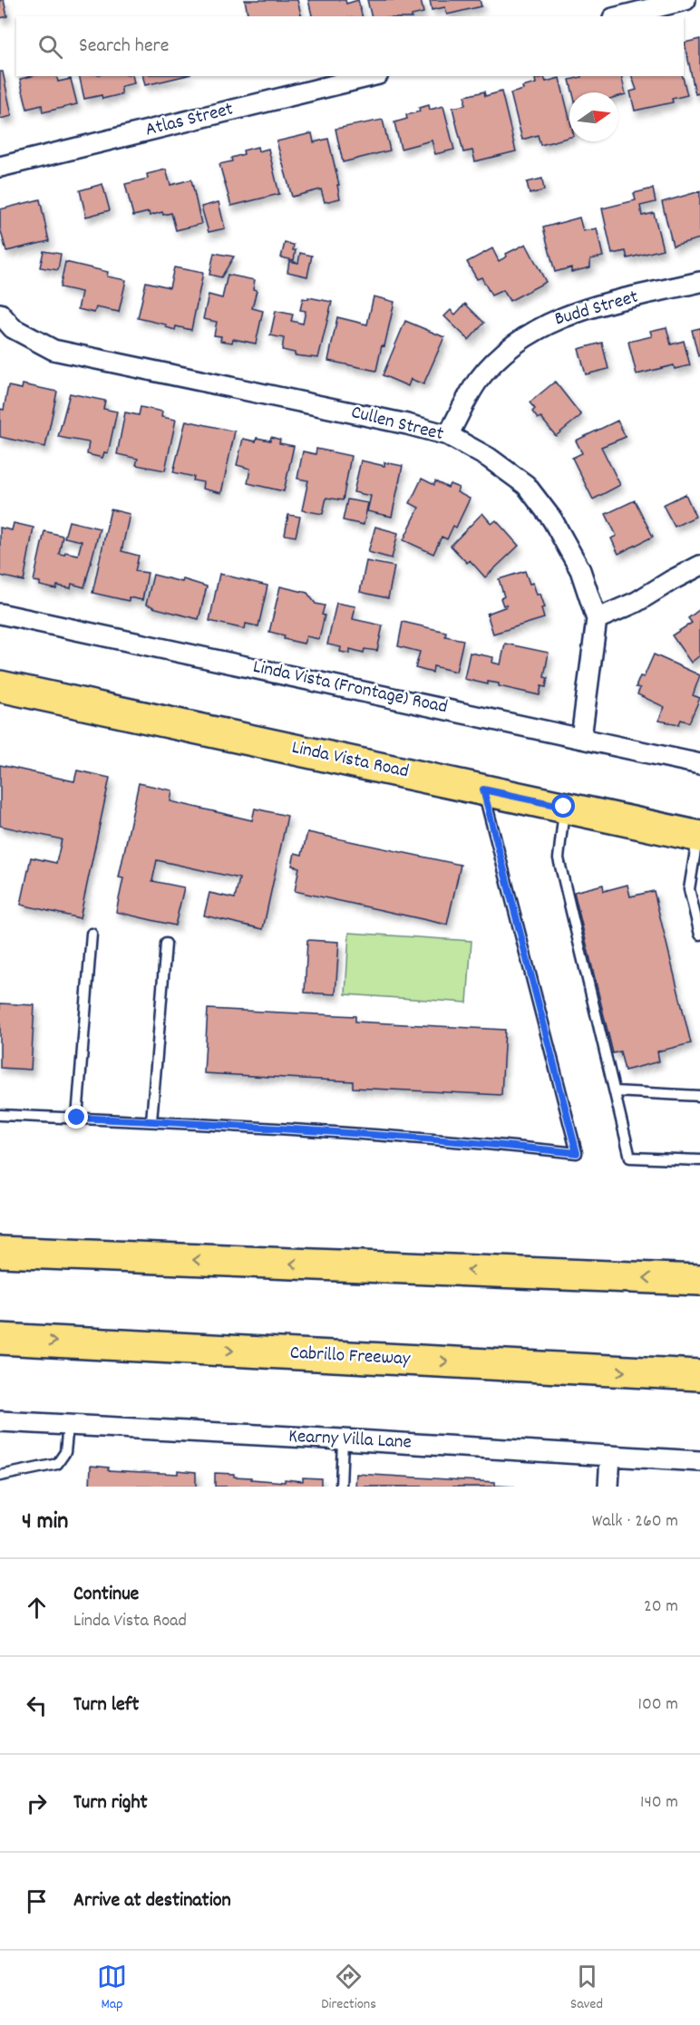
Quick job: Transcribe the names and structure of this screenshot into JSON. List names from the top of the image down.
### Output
{
  "streets": {
    "main road": ["Linda Vista Road", "Cabrillo Freeway"],
    "street": [
      "Atlas Street",
      "Budd Street",
      "Cullen Street",
      "Linda Vista (Frontage) Road",
      "Kearny Villa Lane"
    ]
  },
  "crossings": [
    ["Budd Street", "Cullen Street"],
    ["Cullen Street", "Linda Vista (Frontage) Road"]
  ],
  "north": "right",
  "page": {
    "search": "Search here",
    "heading": ["4 min", "Walk · 260 m"],
    "list": [
      ["Continue", "Linda Vista Road", "20 m"],
      ["Turn left", "100 m"],
      ["Turn right", "140 m"],
      "Arrive at destination"
    ],
    "nav": ["Map", "Directions", "Saved"]
  }
}
